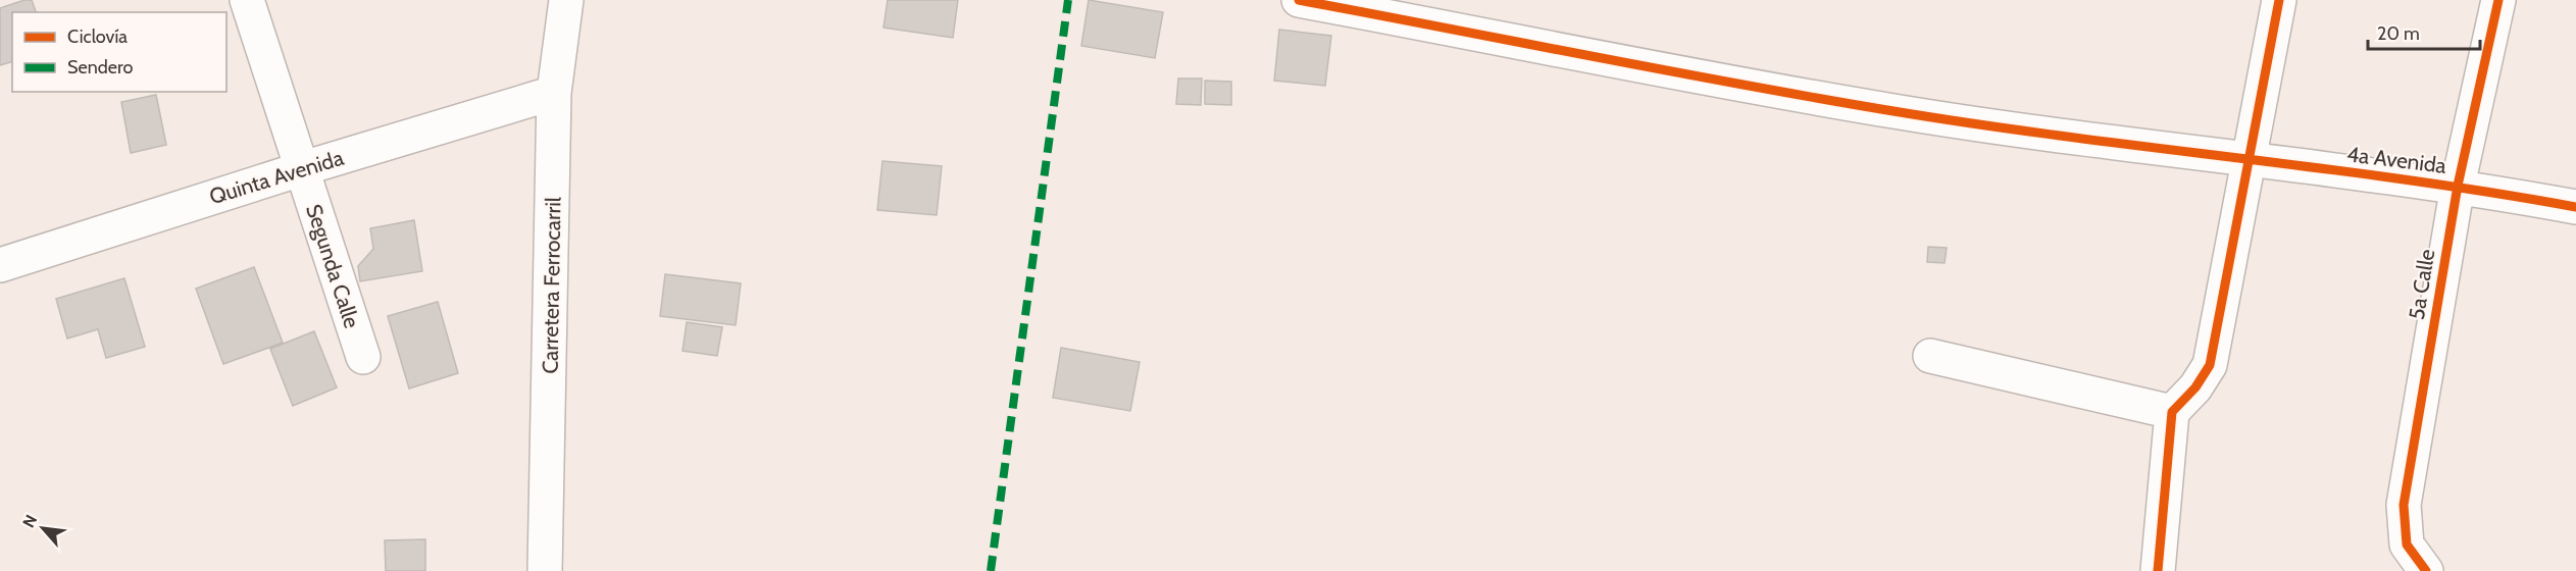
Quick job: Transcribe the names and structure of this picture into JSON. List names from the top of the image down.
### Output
{
  "streets": {
    "street": [
      "4a Avenida",
      "Quinta Avenida",
      "Segunda Calle",
      "5a Calle",
      "Carretera Ferrocarril"
    ]
  },
  "crossings": [
    ["4a Avenida", "5a Calle"],
    ["Quinta Avenida", "Segunda Calle"],
    ["Quinta Avenida", "Carretera Ferrocarril"]
  ],
  "legend": ["Ciclovía", "Sendero"],
  "scale_bar": "20 m",
  "north": "top left"
}
